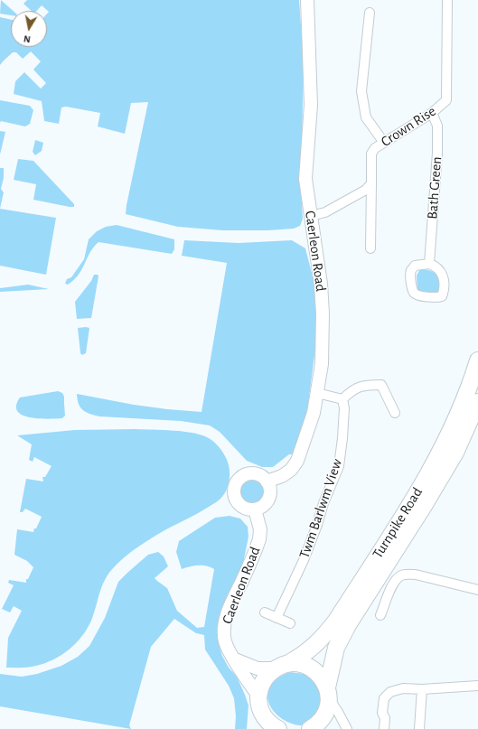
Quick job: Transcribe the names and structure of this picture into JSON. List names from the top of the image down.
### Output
{
  "streets": {
    "highway": ["Turnpike Road"],
    "main road": ["Caerleon Road"],
    "street": ["Crown Rise", "Bath Green", "Twm Barlwm View"]
  },
  "crossings": [
    ["Crown Rise", "Bath Green"]
  ],
  "north": "bottom"
}
